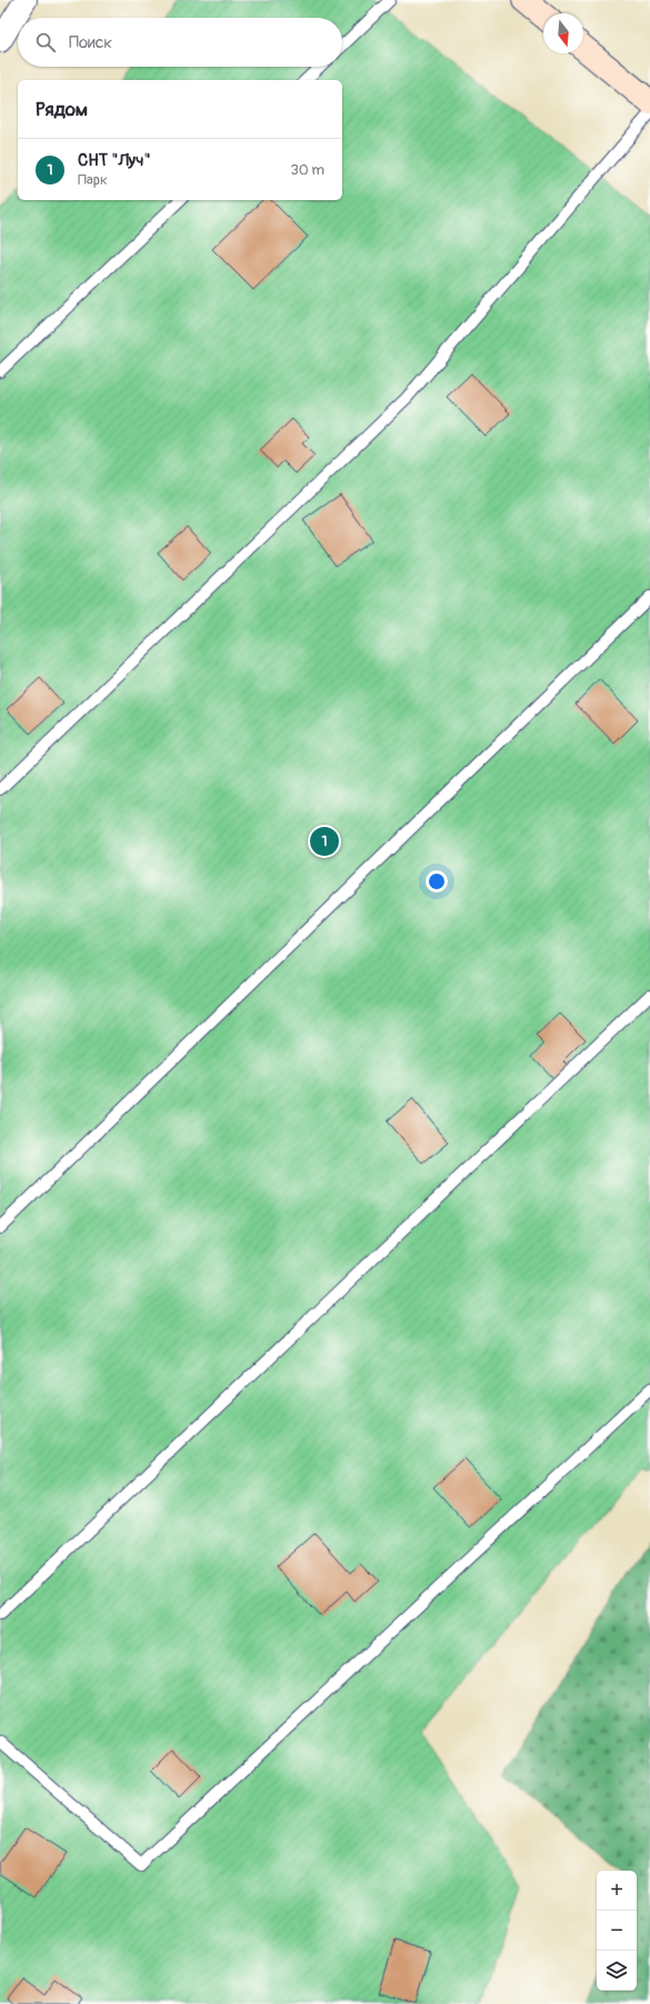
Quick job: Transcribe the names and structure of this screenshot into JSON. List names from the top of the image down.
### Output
{
  "north": "bottom",
  "page": {
    "search": "Поиск",
    "heading": "Рядом",
    "list": [
      {
        "mark": "1",
        "name": "СНТ \"Луч\"",
        "note": "Парк",
        "value": "30 m"
      }
    ],
    "pins": "1",
    "map_buttons": ["+", "−"]
  }
}
